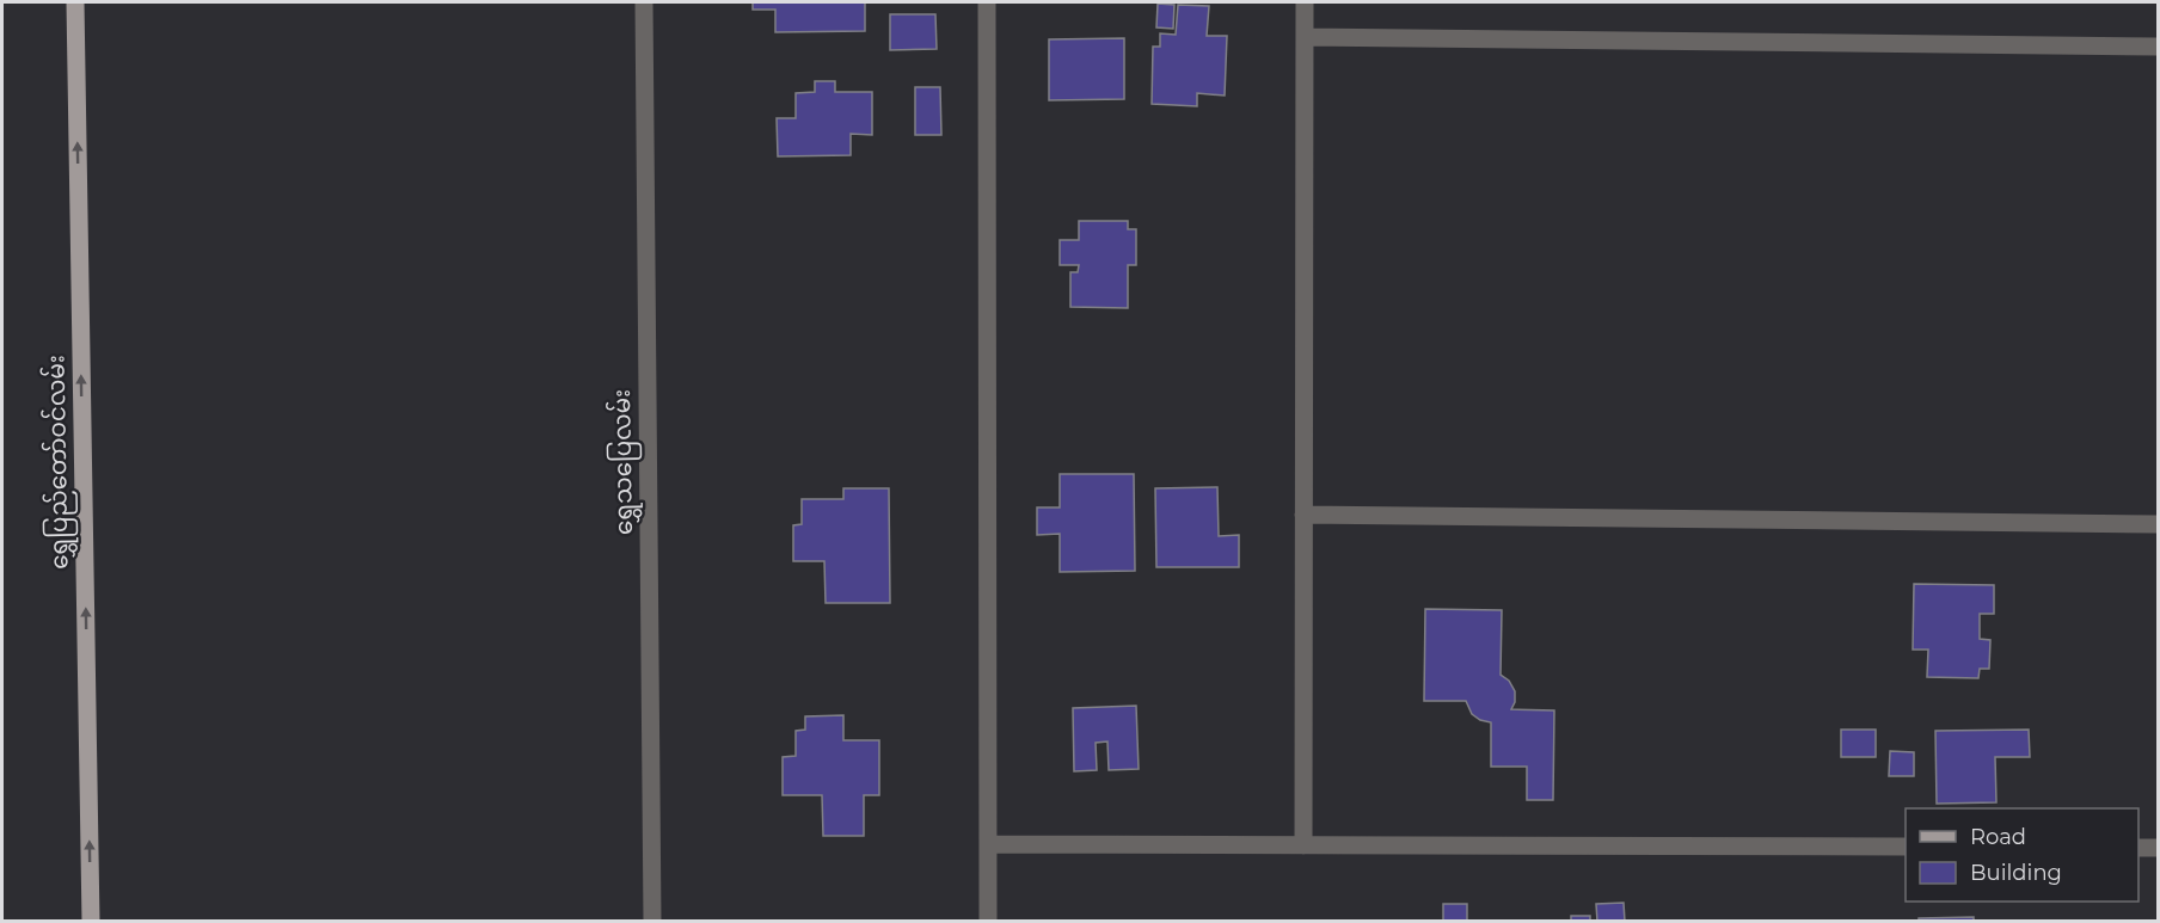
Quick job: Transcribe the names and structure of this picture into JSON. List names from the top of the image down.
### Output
{
  "streets": {
    "main road": ["ရွှေပြည်တော်ဝင်လမ်း"],
    "street": ["ရွှေသပြေလမ်း"]
  },
  "one_way": ["ရွှေပြည်တော်ဝင်လမ်း"],
  "legend": ["Road", "Building"]
}
